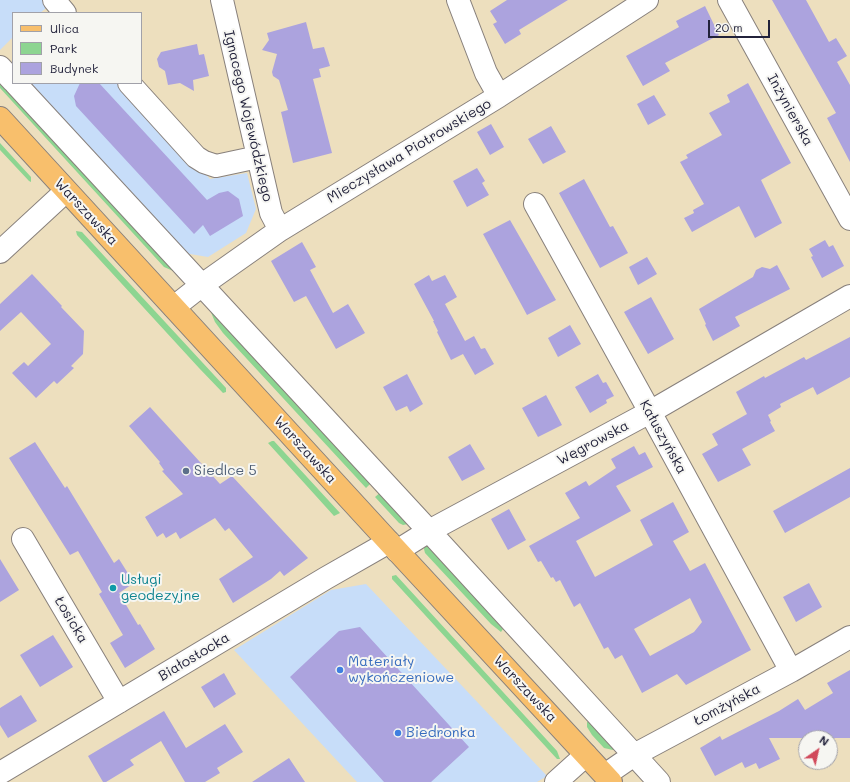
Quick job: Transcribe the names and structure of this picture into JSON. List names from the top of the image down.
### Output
{
  "streets": {
    "main road": ["Warszawska"],
    "street": [
      "Inżynierska",
      "Ignacego Wojewódzkiego",
      "Mieczysława Piotrowskiego",
      "Kałuszyńska",
      "Węgrowska",
      "Łosicka",
      "Białostocka",
      "Łomżyńska"
    ]
  },
  "crossings": [
    ["Ignacego Wojewódzkiego", "Mieczysława Piotrowskiego"],
    ["Mieczysława Piotrowskiego", "Warszawska"],
    ["Warszawska", "Węgrowska"],
    ["Warszawska", "Białostocka"],
    ["Warszawska", "Łomżyńska"],
    ["Kałuszyńska", "Węgrowska"],
    ["Kałuszyńska", "Łomżyńska"],
    ["Węgrowska", "Białostocka"],
    ["Łosicka", "Białostocka"]
  ],
  "places": [
    "Siedlce 5",
    "Usługi geodezyjne",
    "Materiały wykończeniowe",
    "Biedronka"
  ],
  "legend": ["Ulica", "Park", "Budynek"],
  "scale_bar": "20 m",
  "north": "top right"
}
